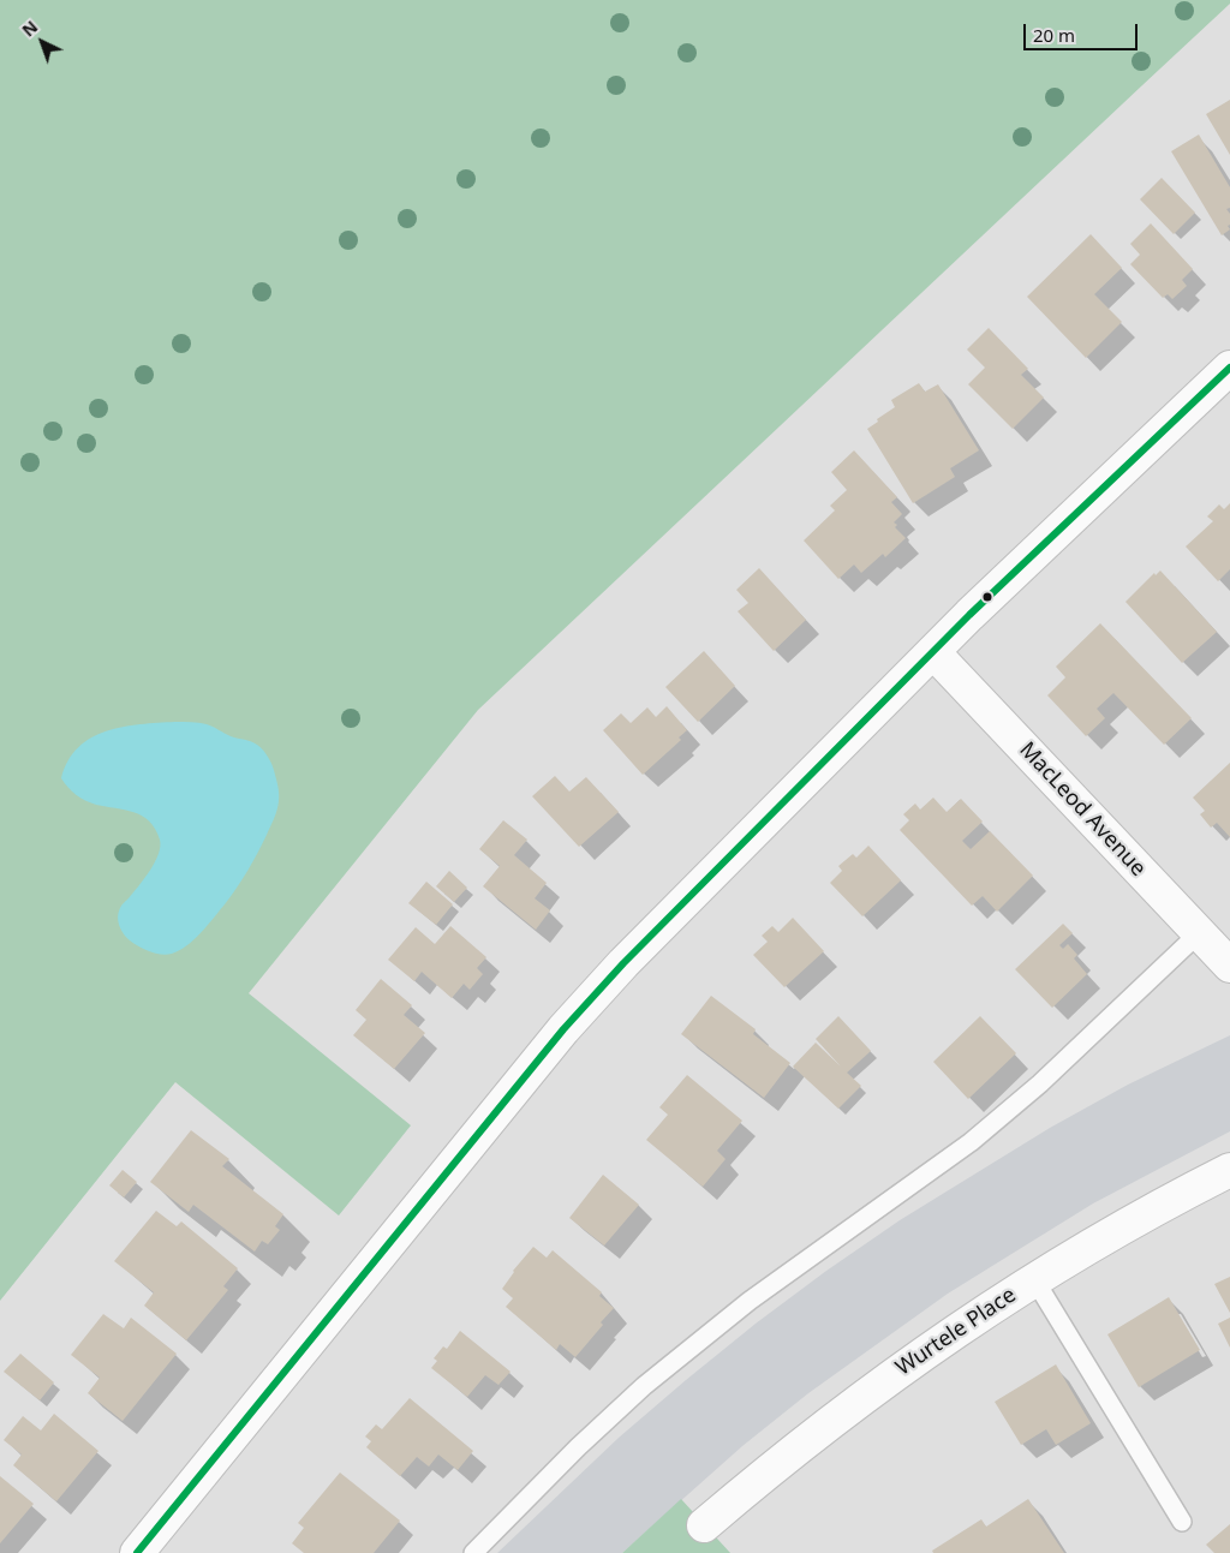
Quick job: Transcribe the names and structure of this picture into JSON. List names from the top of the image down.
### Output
{
  "streets": {
    "street": ["MacLeod Avenue", "Wurtele Place"]
  },
  "scale_bar": "20 m",
  "north": "top left"
}
